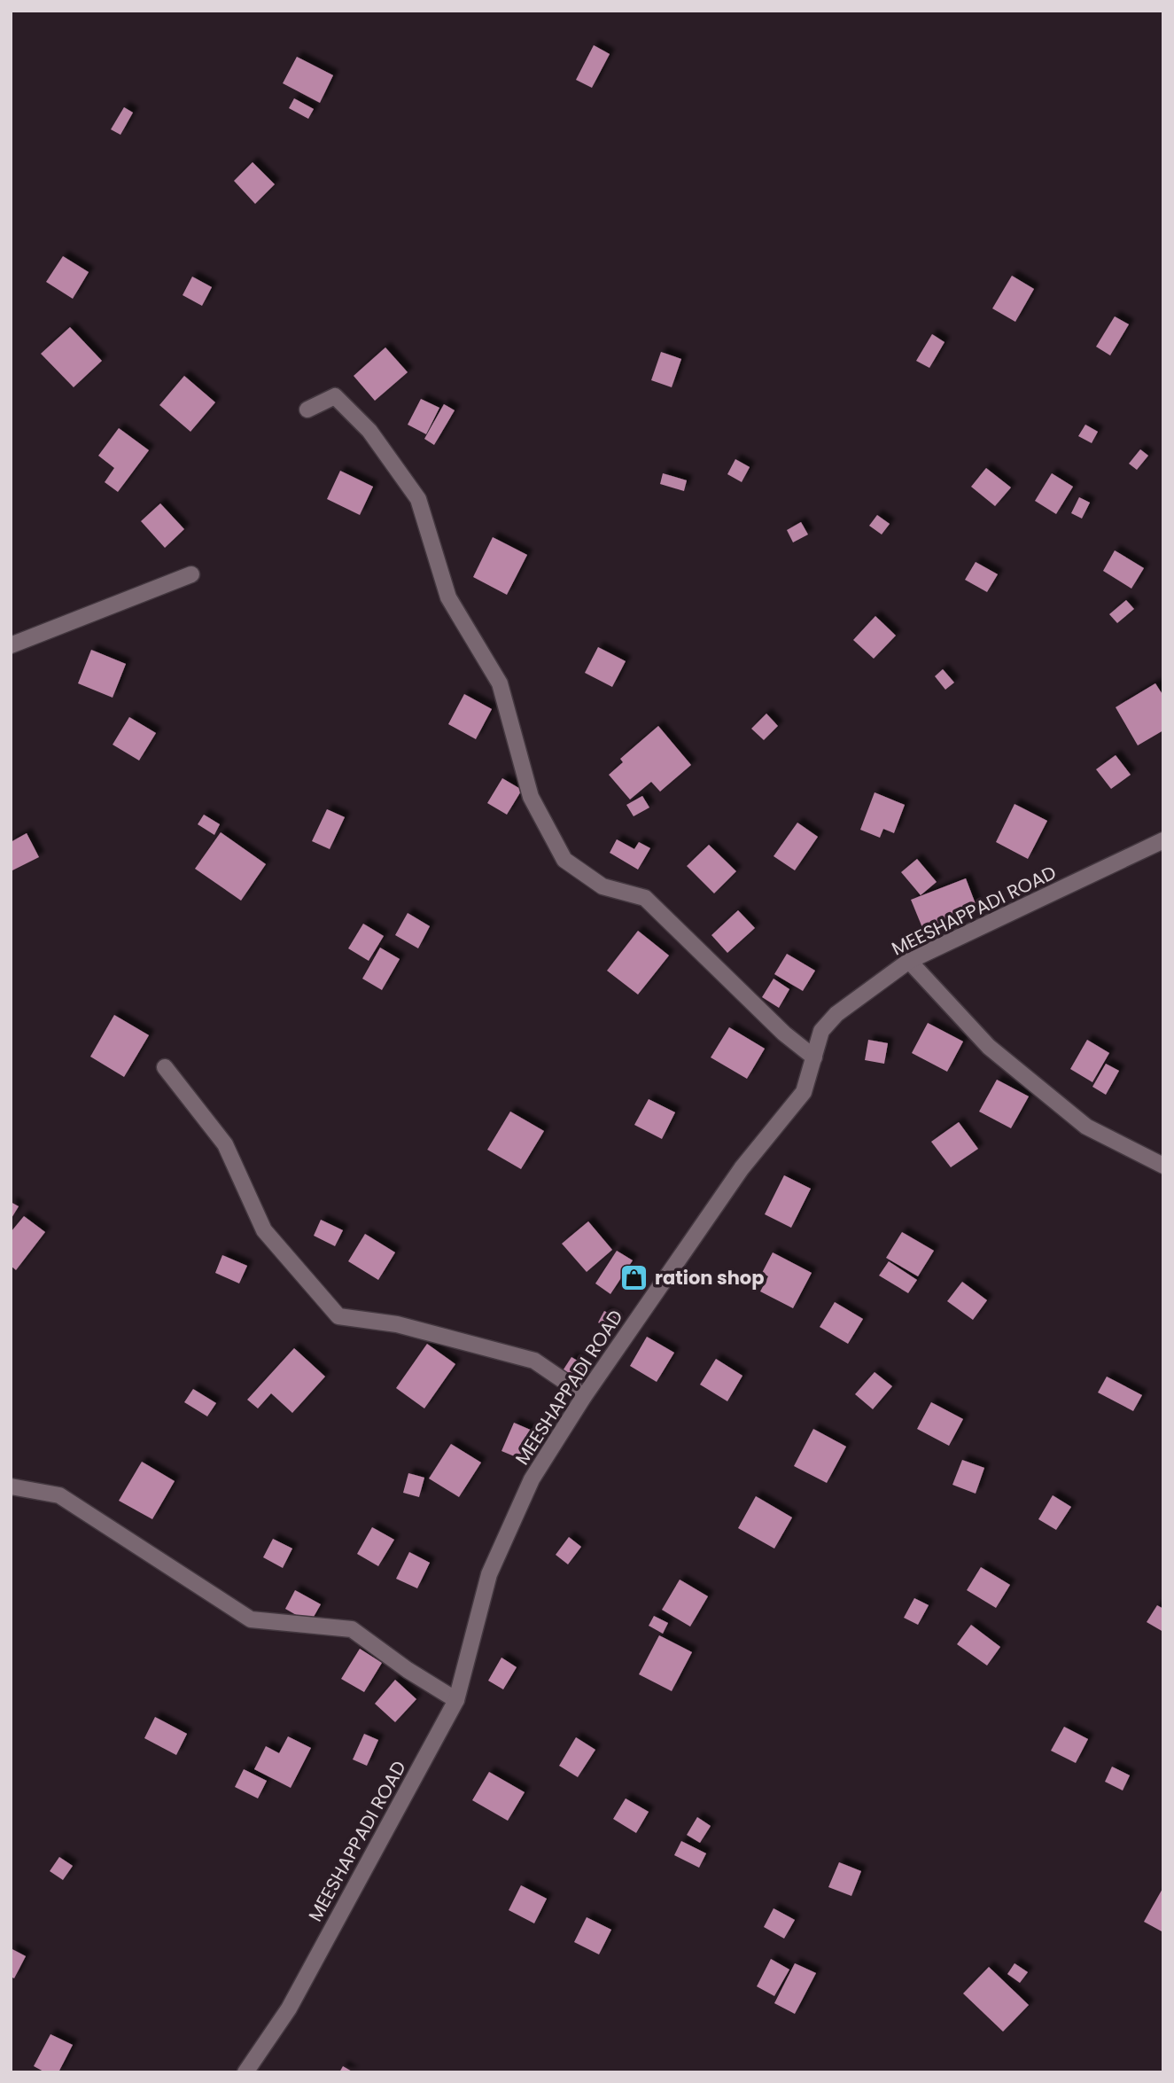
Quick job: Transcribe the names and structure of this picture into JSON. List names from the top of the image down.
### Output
{
  "streets": {
    "street": ["MEESHAPPADI ROAD"]
  },
  "places": {
    "shop": ["ration shop"]
  }
}
